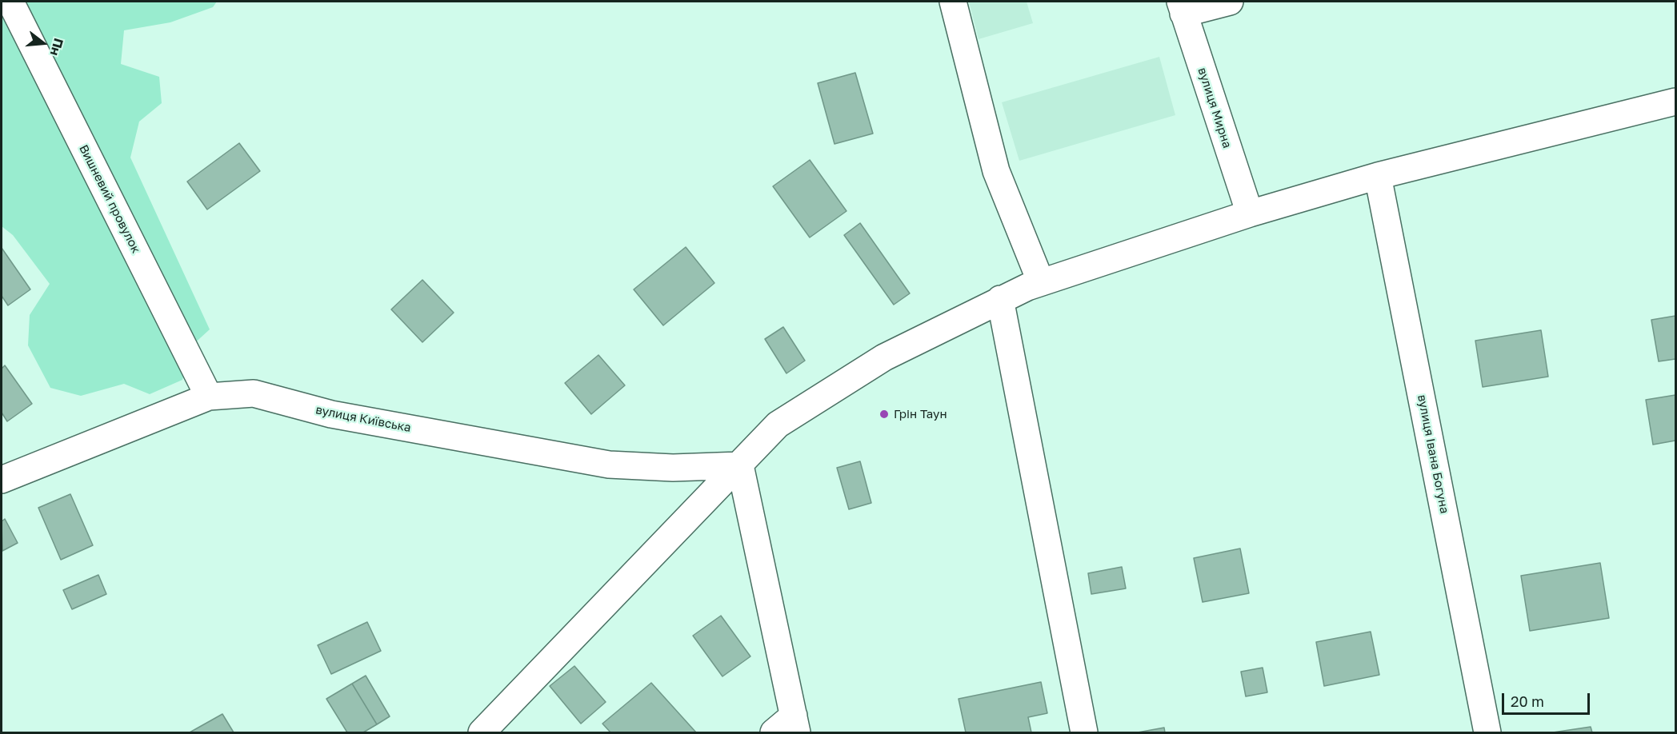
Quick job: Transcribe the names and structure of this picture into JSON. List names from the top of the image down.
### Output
{
  "streets": {
    "street": [
      "вулиця Мирна",
      "Вишневий провулок",
      "вулиця Київська",
      "вулиця Івана Богуна"
    ]
  },
  "crossings": [
    ["Вишневий провулок", "вулиця Київська"]
  ],
  "places": ["Грін Таун"],
  "scale_bar": "20 m",
  "north": "right"
}
